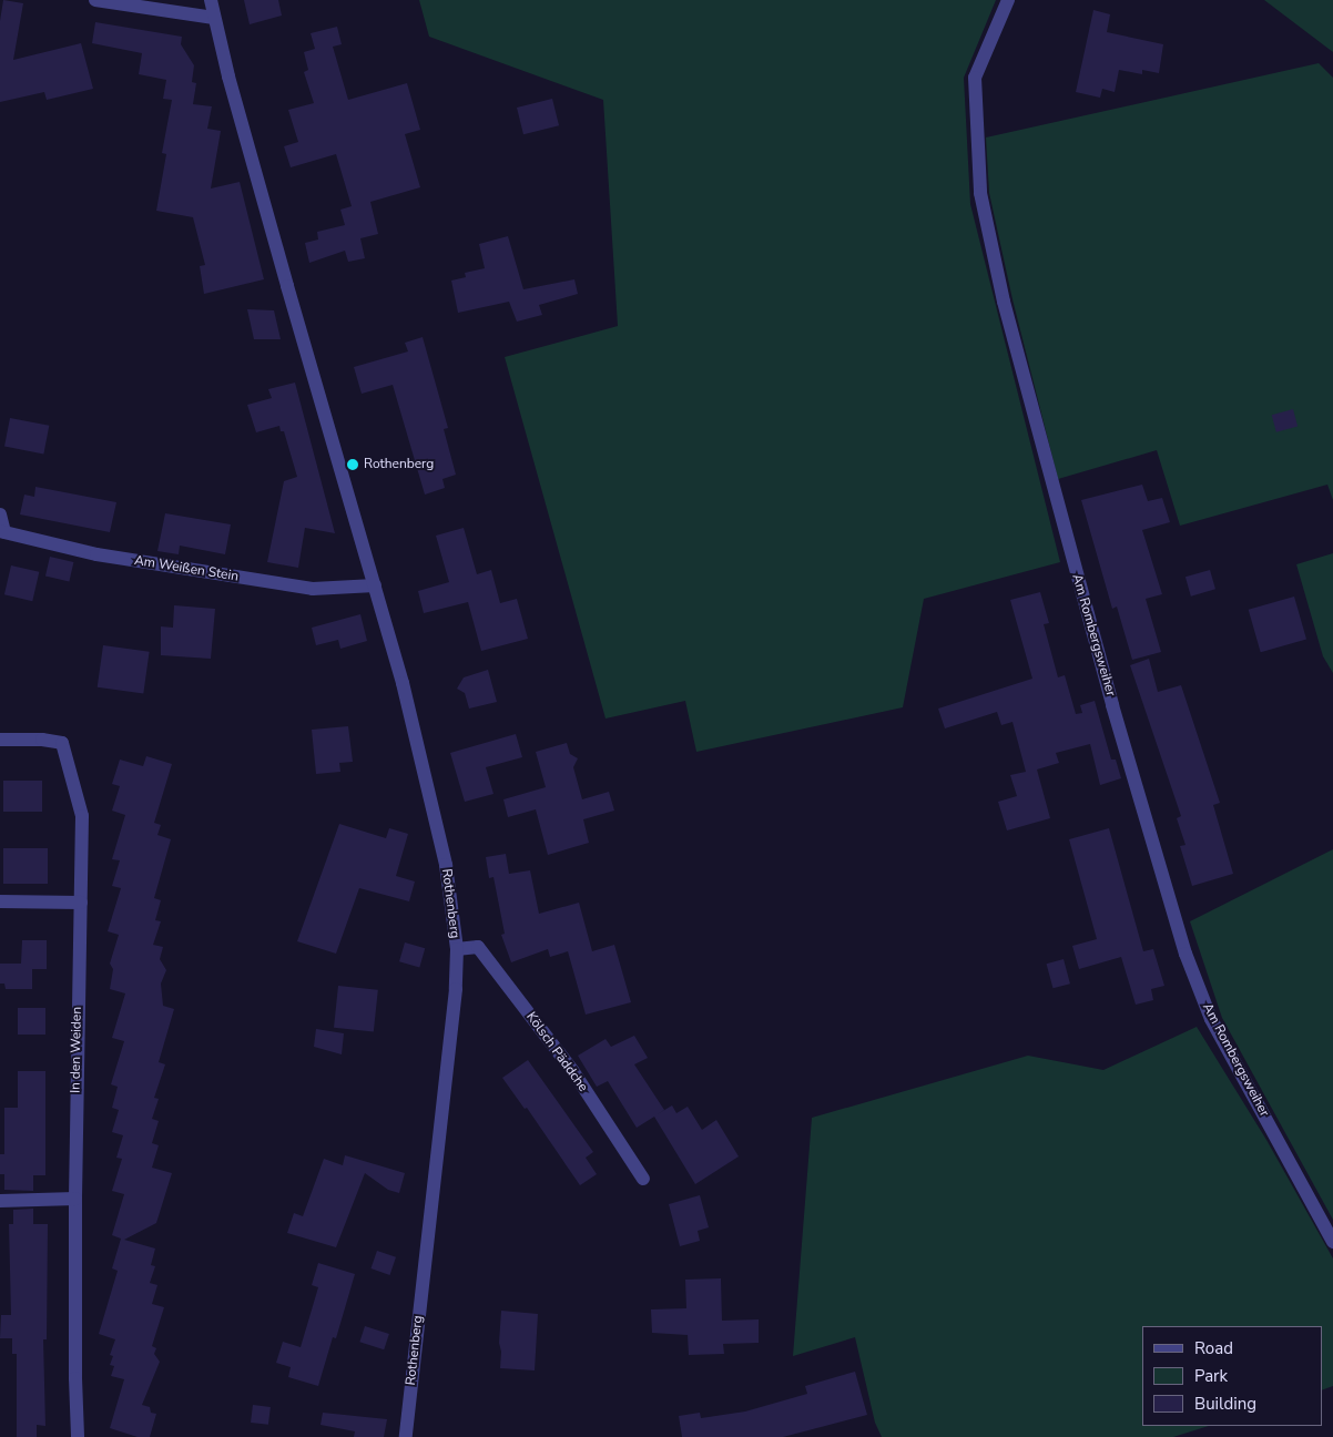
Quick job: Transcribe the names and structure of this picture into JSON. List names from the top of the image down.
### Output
{
  "streets": {
    "street": [
      "Am Weißen Stein",
      "Am Rombergsweiher",
      "Rothenberg",
      "In den Weiden",
      "Kölsch Päddche"
    ]
  },
  "crossings": [
    ["Am Weißen Stein", "Rothenberg"],
    ["Rothenberg", "Kölsch Päddche"]
  ],
  "places": ["Rothenberg"],
  "legend": ["Road", "Park", "Building"]
}
